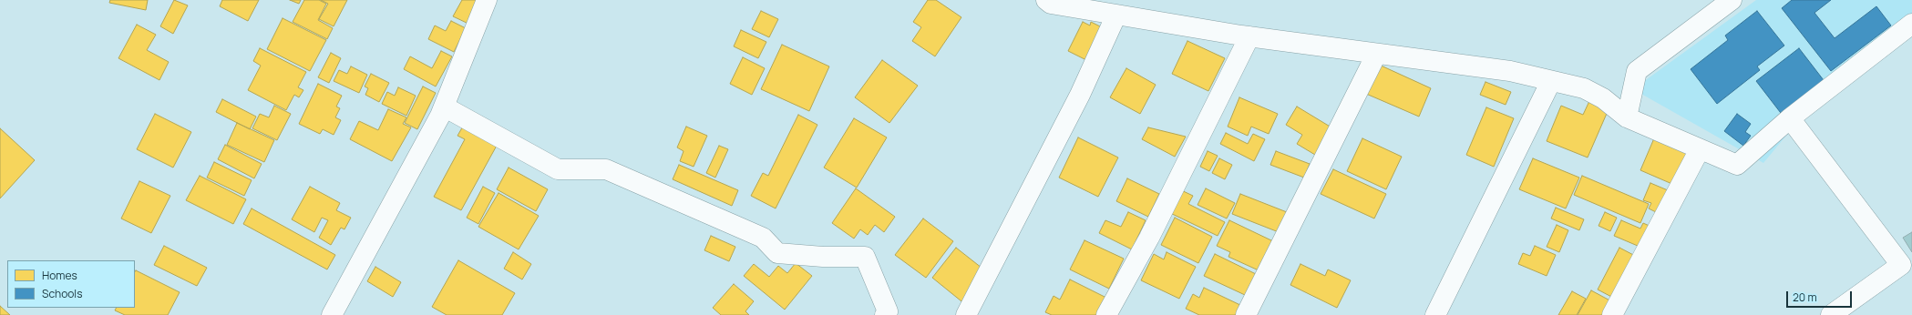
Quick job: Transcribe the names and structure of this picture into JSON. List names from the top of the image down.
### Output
{
  "legend": ["Homes", "Schools"],
  "scale_bar": "20 m"
}
